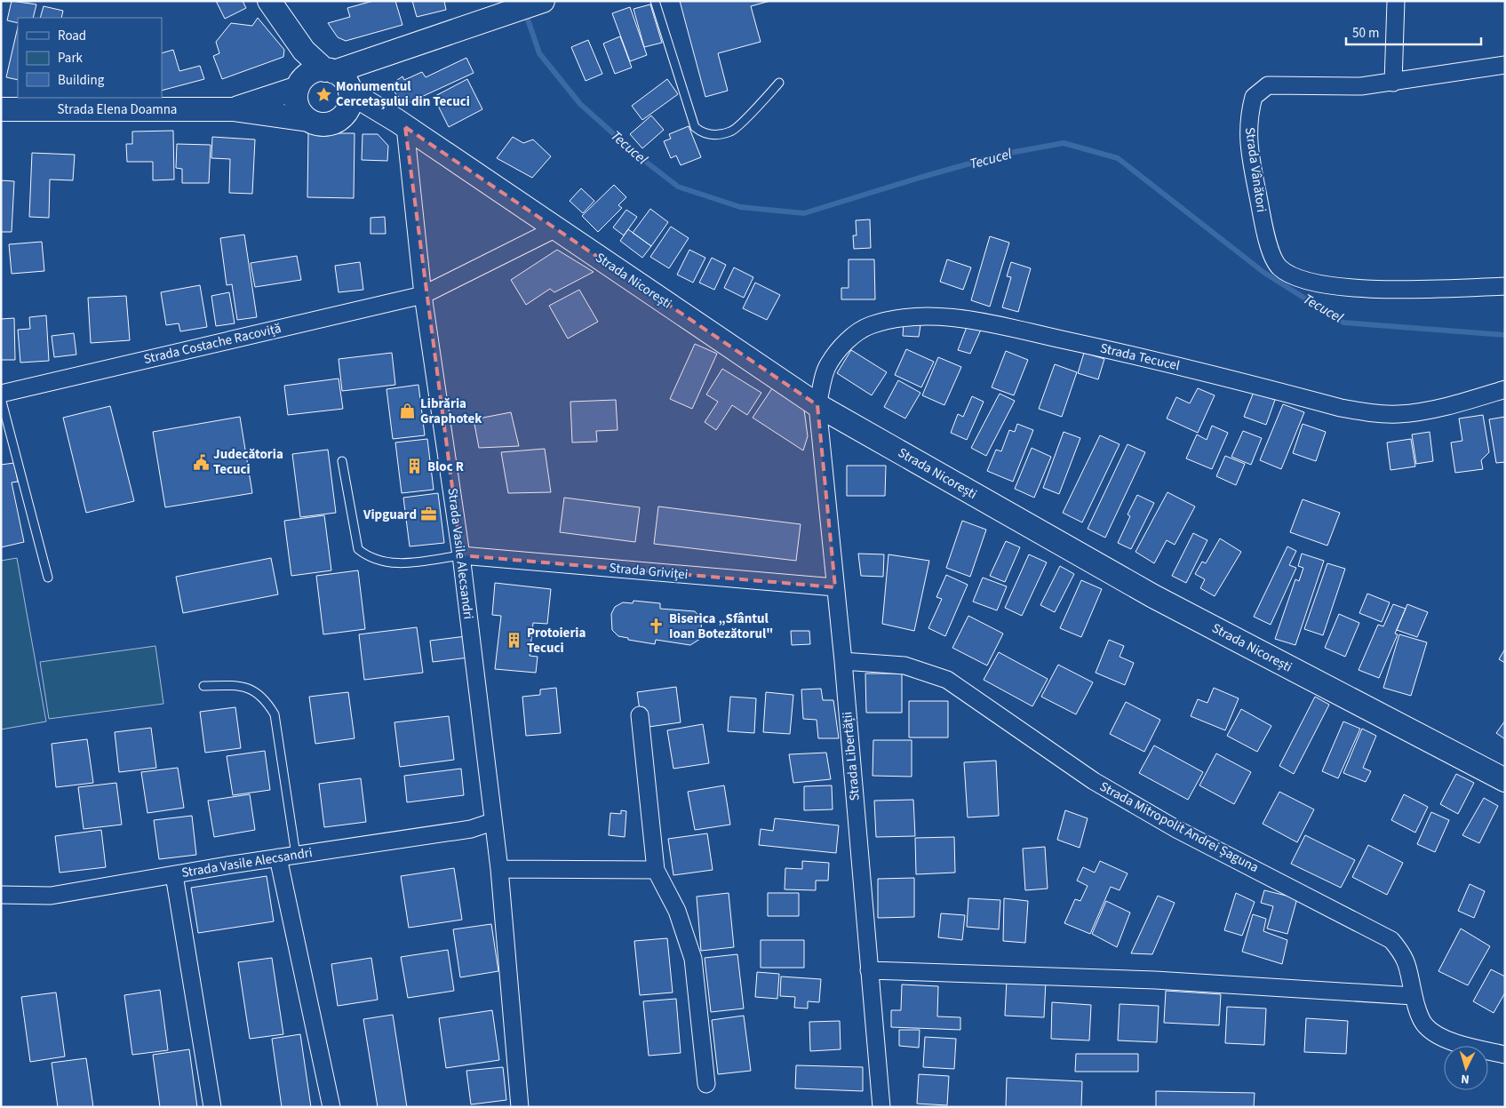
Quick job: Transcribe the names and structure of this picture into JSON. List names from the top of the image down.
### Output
{
  "streets": {
    "main road": ["Strada Elena Doamna", "Strada Nicorești"],
    "street": [
      "Strada Vânători",
      "Strada Costache Racoviță",
      "Strada Tecucel",
      "Strada Vasile Alecsandri",
      "Strada Griviței",
      "Strada Libertății",
      "Strada Mitropolit Andrei Șaguna"
    ]
  },
  "crossings": [
    ["Strada Elena Doamna", "Strada Nicorești"],
    ["Strada Nicorești", "Strada Costache Racoviță"],
    ["Strada Nicorești", "Strada Tecucel"],
    ["Strada Nicorești", "Strada Vasile Alecsandri"],
    ["Strada Nicorești", "Strada Libertății"],
    ["Strada Costache Racoviță", "Strada Vasile Alecsandri"],
    ["Strada Tecucel", "Strada Libertății"],
    ["Strada Vasile Alecsandri", "Strada Griviței"],
    ["Strada Griviței", "Strada Libertății"],
    ["Strada Libertății", "Strada Mitropolit Andrei Șaguna"]
  ],
  "water": ["Tecucel"],
  "places": {
    "place": ["Monumentul Cercetașului din Tecuci"],
    "shop": ["Librăria Graphotek"],
    "public building": ["Judecătoria Tecuci"],
    "building": ["Bloc R", "Protoieria Tecuci"],
    "office": ["Vipguard"],
    "church": ["Biserica „Sfântul Ioan Botezătorul\""]
  },
  "legend": ["Road", "Park", "Building"],
  "scale_bar": "50 m",
  "north": "bottom"
}
